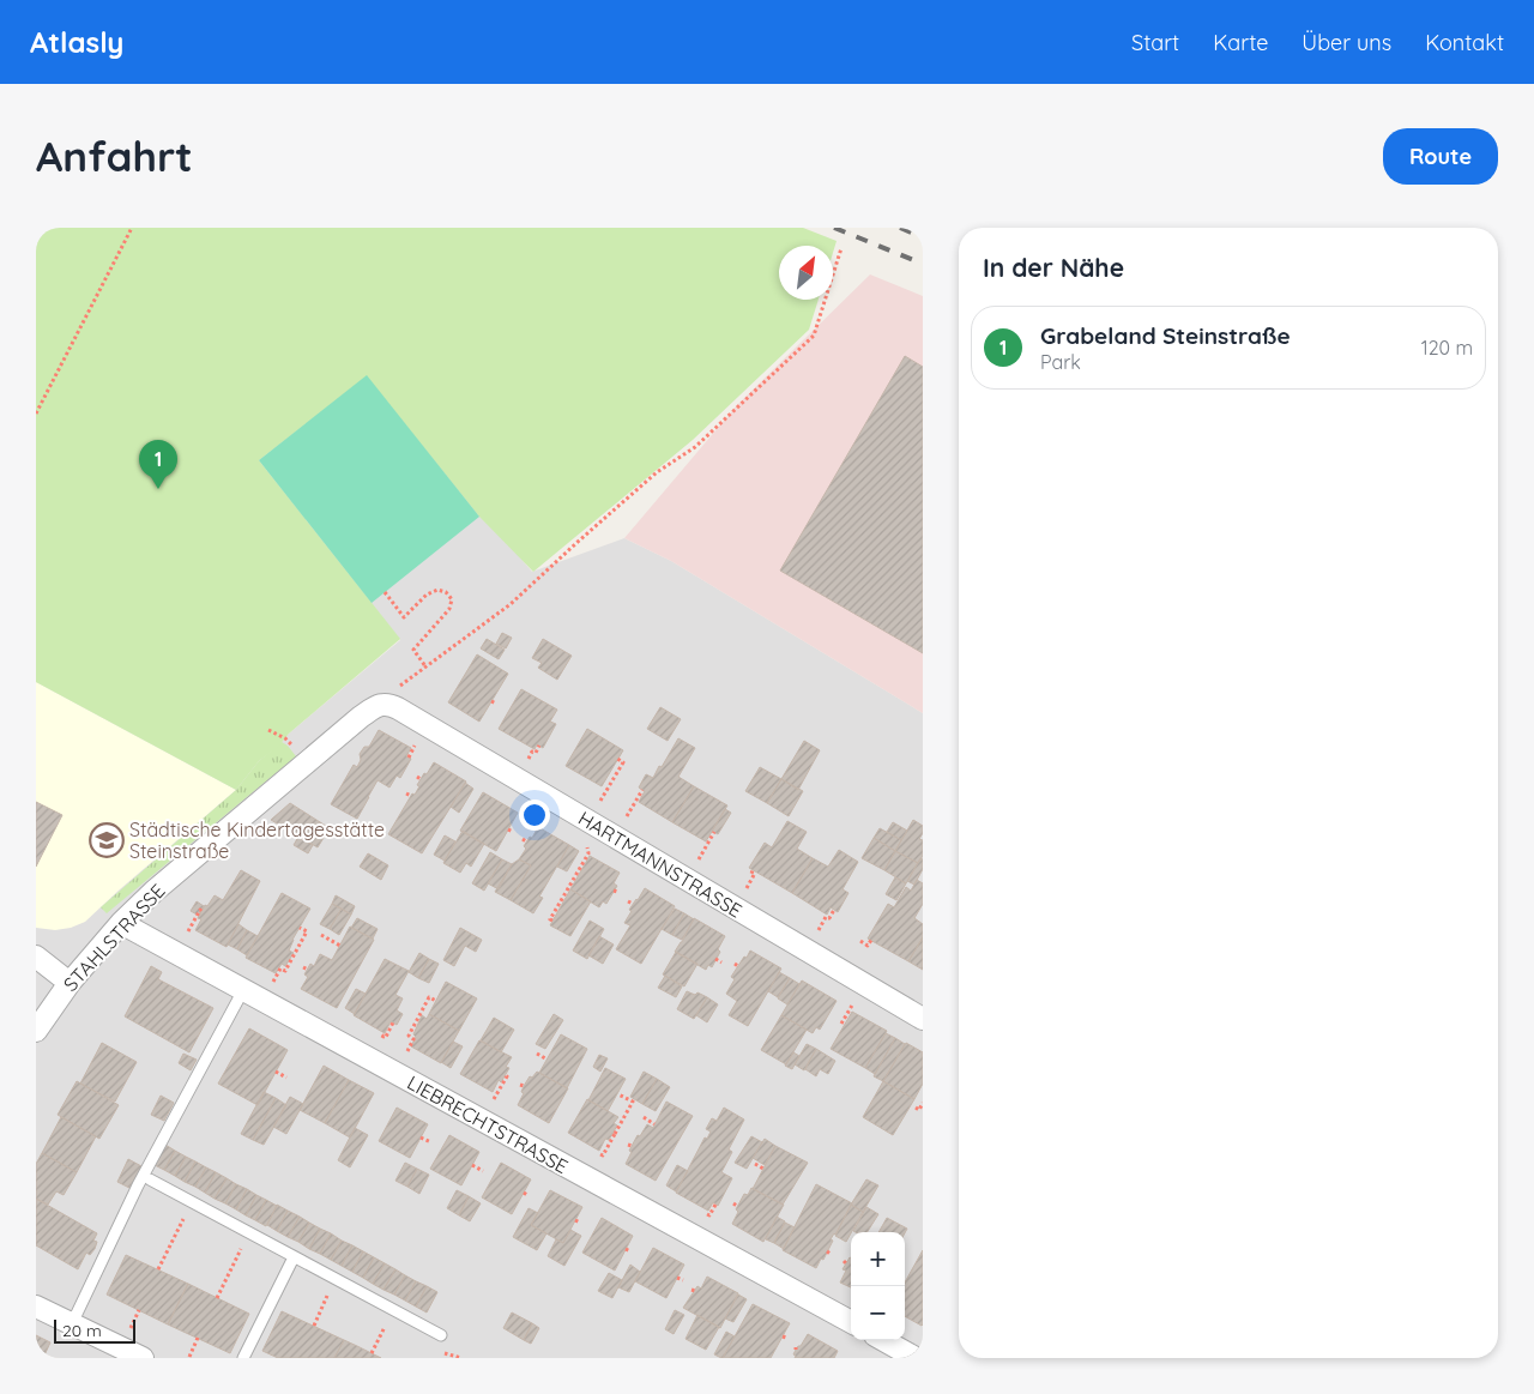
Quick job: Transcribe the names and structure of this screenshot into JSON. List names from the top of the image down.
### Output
{
  "streets": {
    "street": ["HARTMANNSTRASSE", "STAHLSTRASSE", "LIEBRECHTSTRASSE"]
  },
  "crossings": [
    ["HARTMANNSTRASSE", "STAHLSTRASSE"],
    ["STAHLSTRASSE", "LIEBRECHTSTRASSE"]
  ],
  "places": {
    "school or university": ["Städtische Kindertagesstätte Steinstraße"]
  },
  "scale_bar": "20 m",
  "north": "top right",
  "page": {
    "header": "Atlasly",
    "nav": [
      "Start",
      "Karte",
      "Über uns",
      "Kontakt"
    ],
    "buttons": "Route",
    "title": "Anfahrt",
    "heading": "In der Nähe",
    "list": [
      {
        "mark": "1",
        "name": "Grabeland Steinstraße",
        "note": "Park",
        "value": "120 m"
      }
    ],
    "pins": "1",
    "map_buttons": ["+", "−"],
    "scale": "20 m"
  }
}
